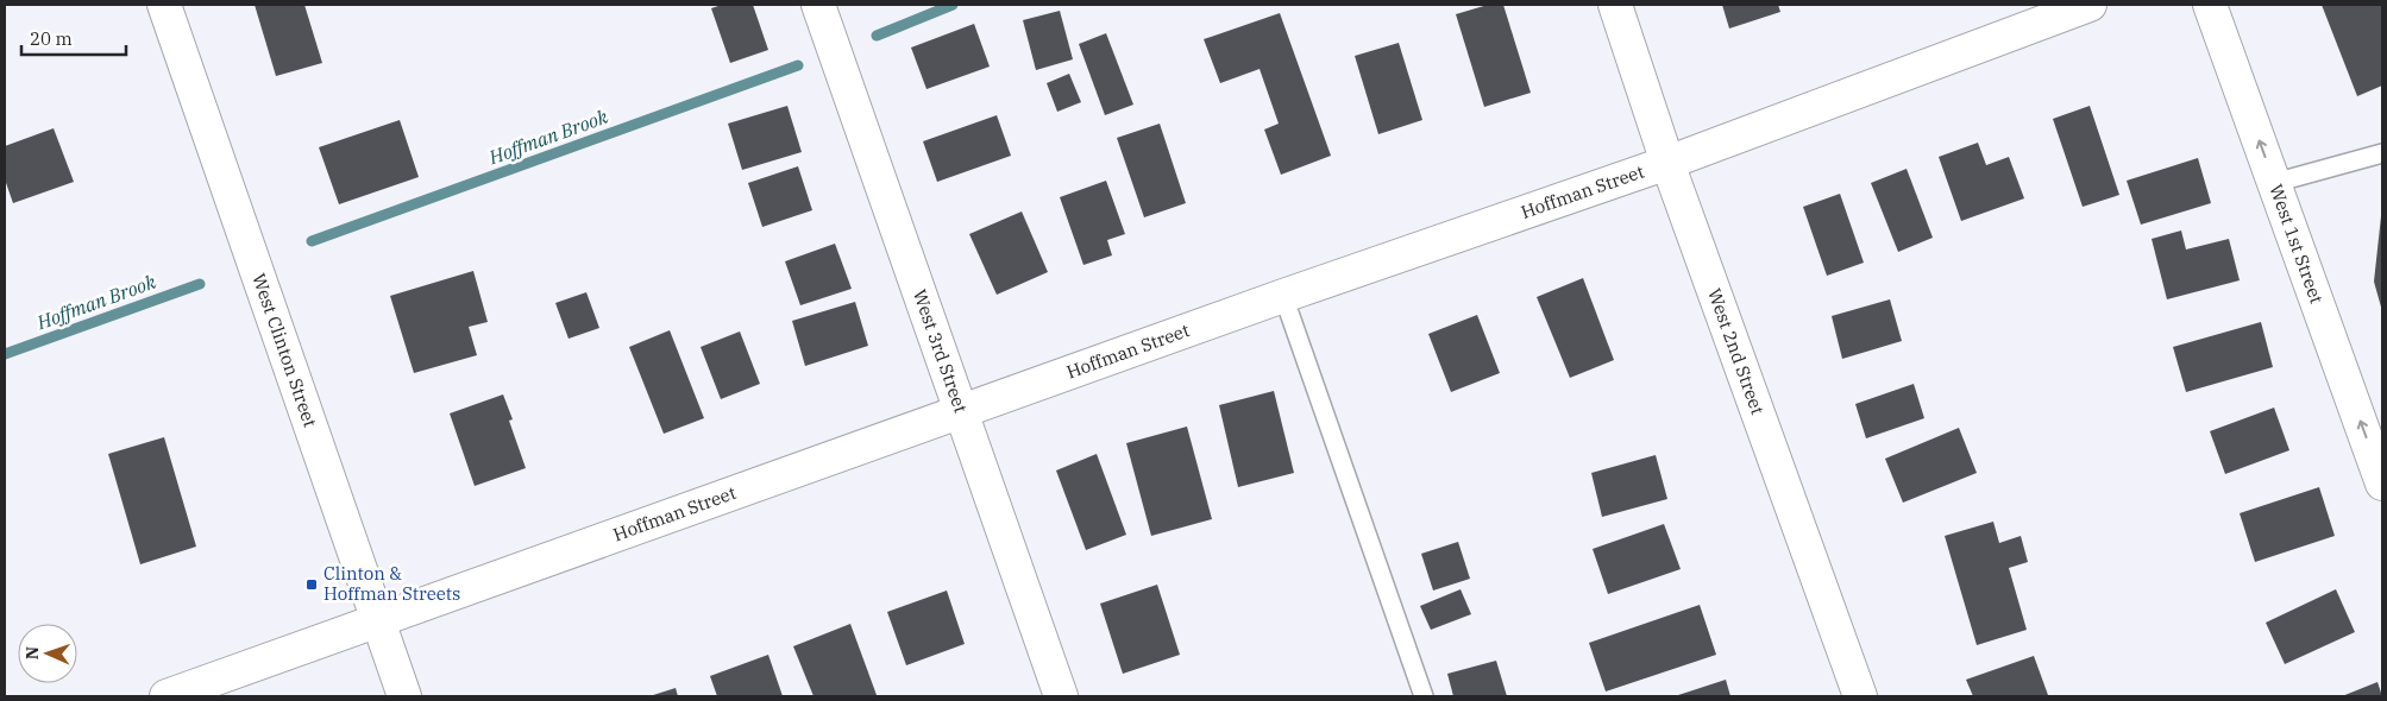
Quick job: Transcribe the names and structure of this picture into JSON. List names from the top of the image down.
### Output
{
  "streets": {
    "street": [
      "Hoffman Street",
      "West 1st Street",
      "West Clinton Street",
      "West 3rd Street",
      "West 2nd Street"
    ]
  },
  "crossings": [
    ["Hoffman Street", "West Clinton Street"],
    ["Hoffman Street", "West 3rd Street"],
    ["Hoffman Street", "West 2nd Street"]
  ],
  "one_way": ["West 1st Street"],
  "water": ["Hoffman Brook"],
  "places": {
    "transit": ["Clinton & Hoffman Streets"]
  },
  "scale_bar": "20 m",
  "north": "left"
}
